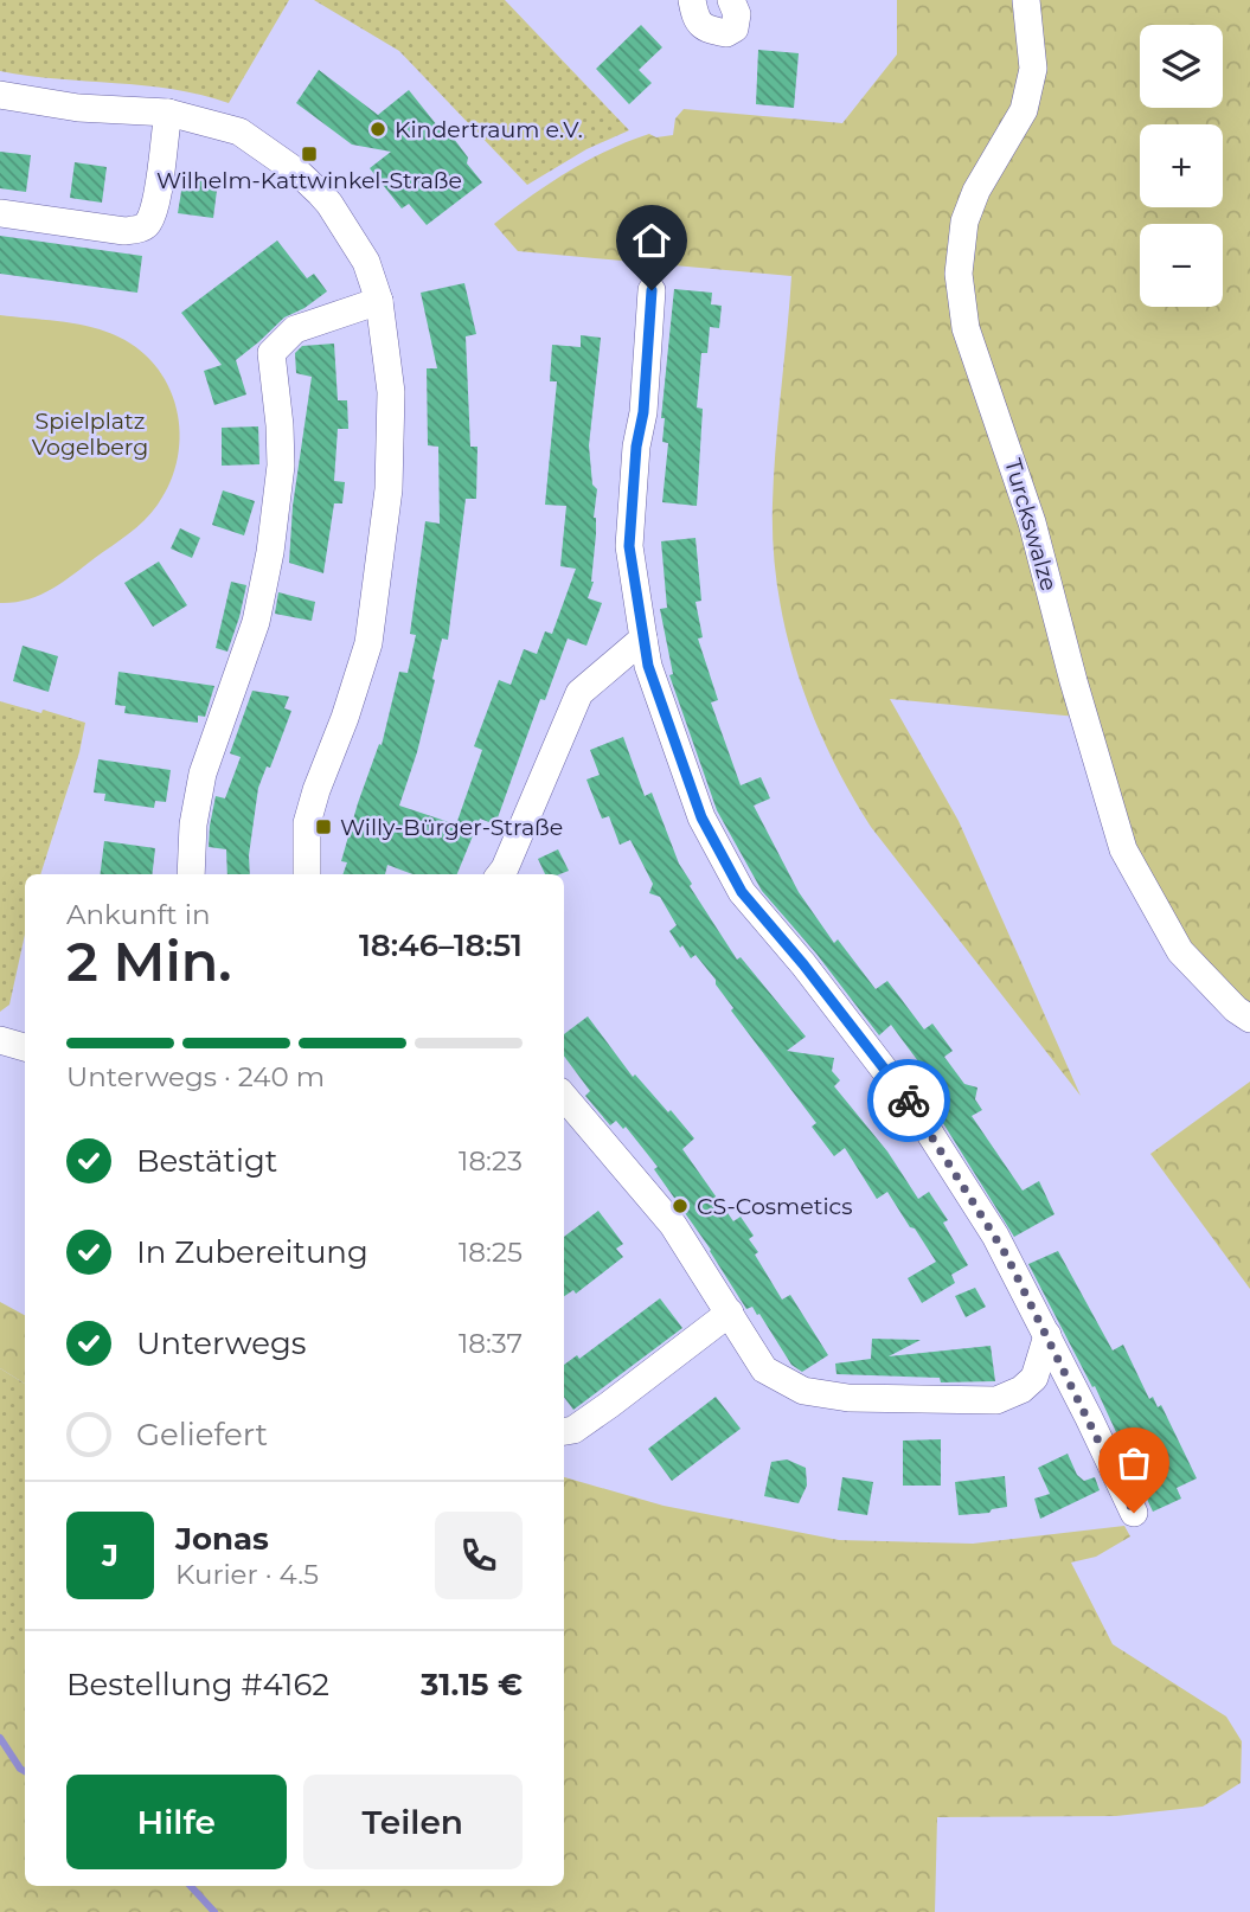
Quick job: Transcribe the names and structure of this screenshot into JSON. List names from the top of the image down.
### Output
{
  "streets": {
    "street": ["Turckswalze"]
  },
  "parks": ["Spielplatz Vogelberg"],
  "places": {
    "other": ["Kindertraum e.V.", "CS-Cosmetics"],
    "transit": ["Wilhelm-Kattwinkel-Straße", "Willy-Bürger-Straße"]
  },
  "page": {
    "map_buttons": ["+", "−"],
    "heading": ["2 Min.", "Ankunft in", "18:46–18:51"],
    "panel": [
      "Jonas",
      "Kurier · 4.5",
      "Bestellung #4162",
      "31.15 €"
    ],
    "bar": "Unterwegs · 240 m",
    "list": [
      ["Bestätigt", "18:23"],
      ["In Zubereitung", "18:25"],
      ["Unterwegs", "18:37"],
      "Geliefert"
    ],
    "round": "J",
    "buttons": ["Hilfe", "Teilen"]
  }
}
